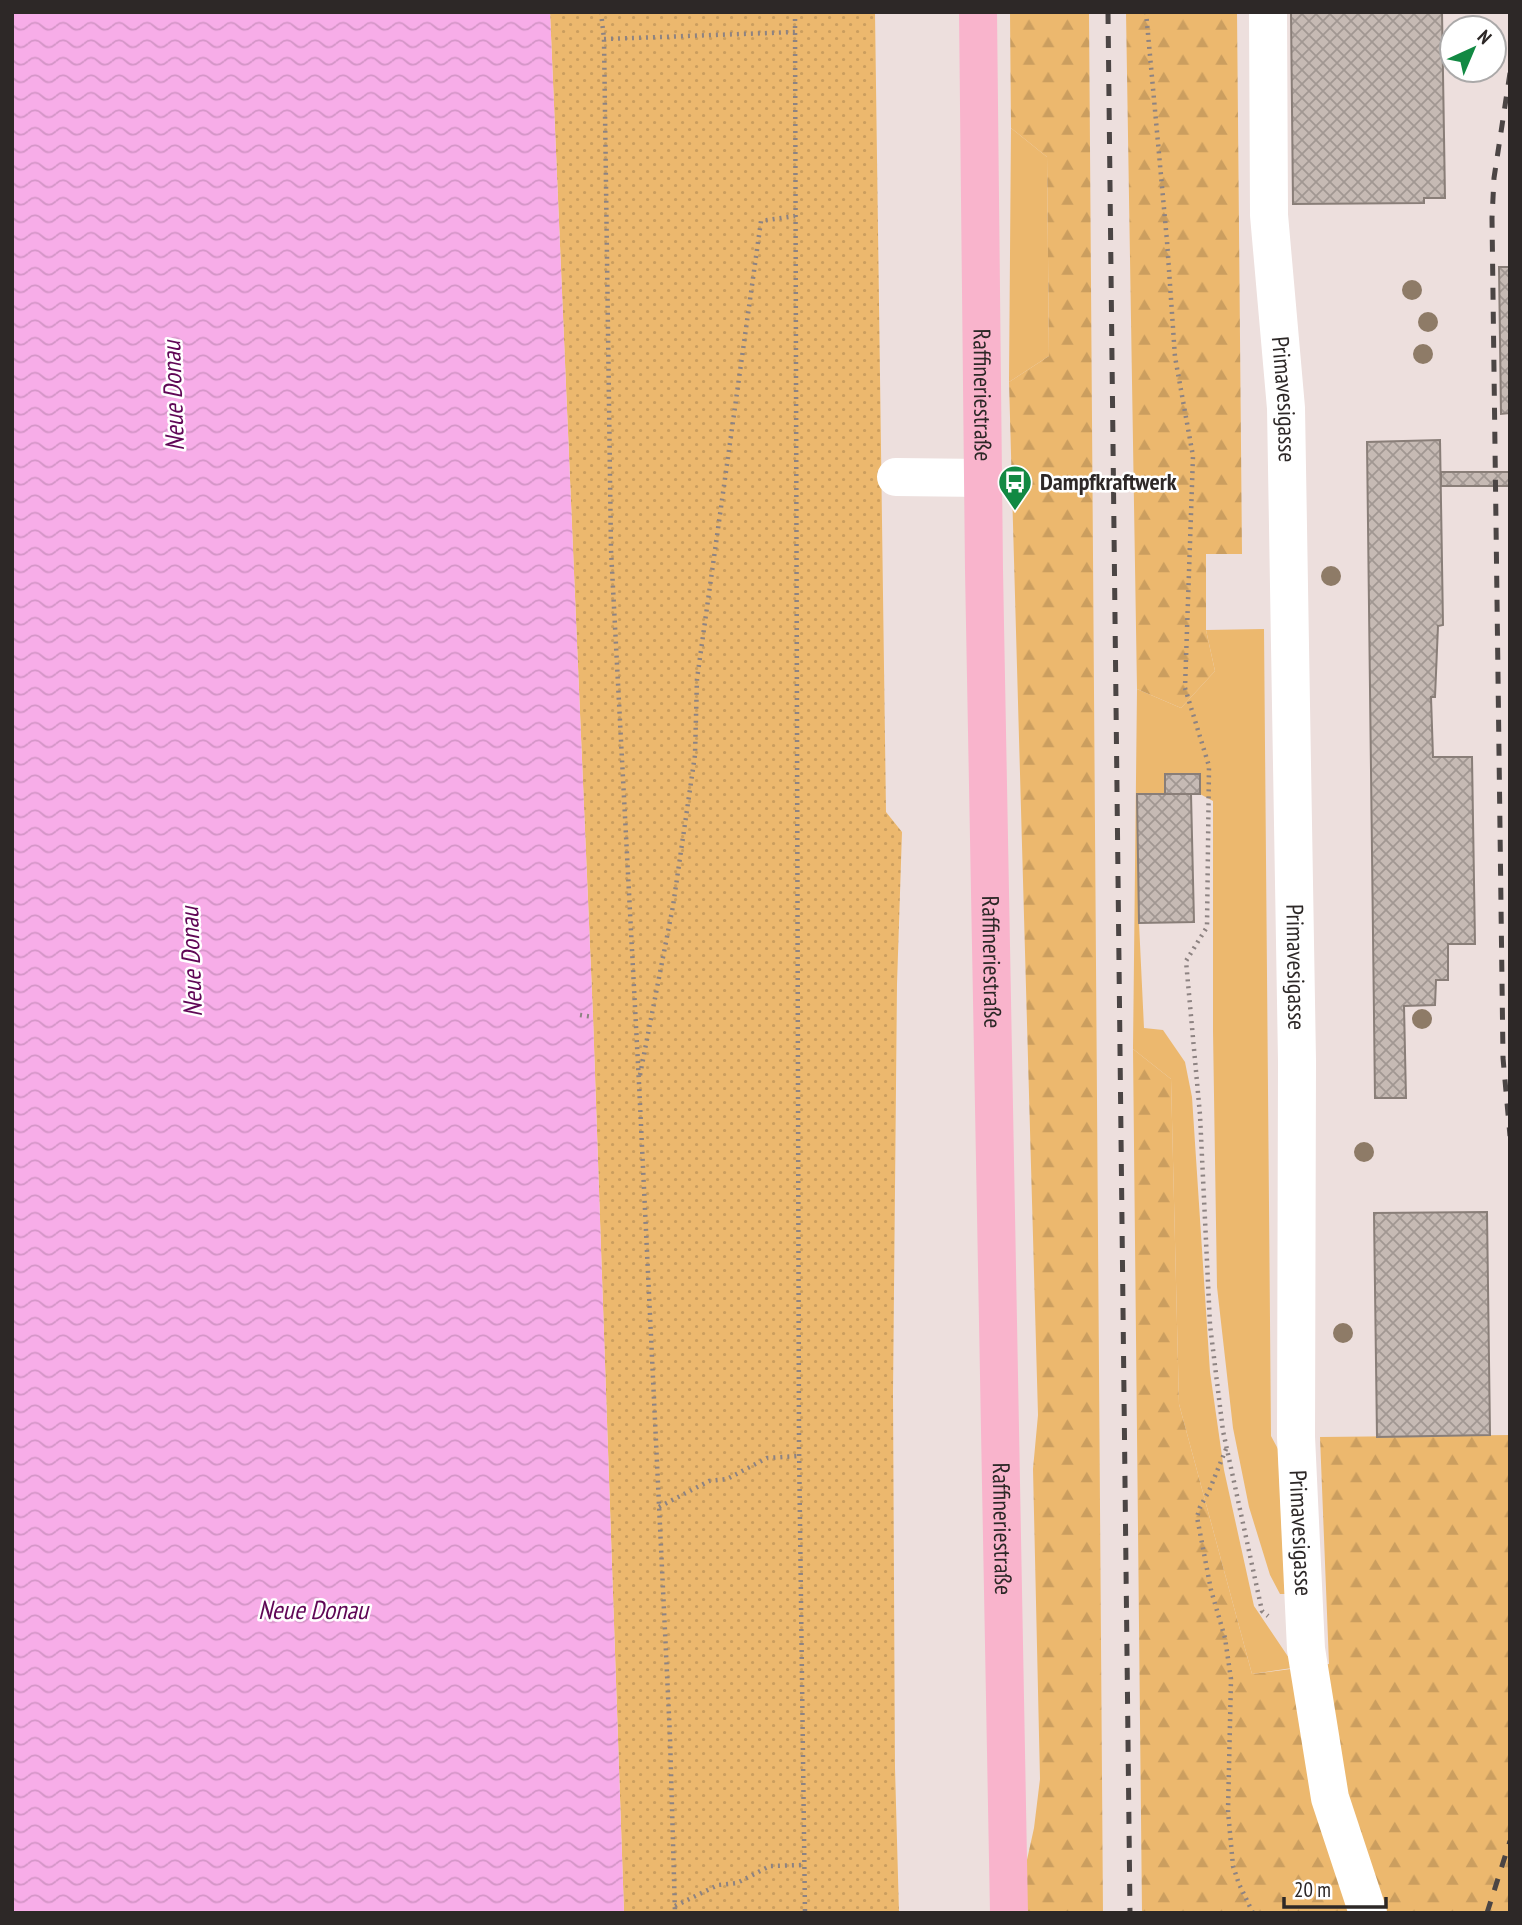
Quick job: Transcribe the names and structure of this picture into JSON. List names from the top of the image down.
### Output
{
  "streets": {
    "main road": ["Raffineriestraße"],
    "lane": ["Primavesigasse"]
  },
  "water": ["Neue Donau"],
  "places": {
    "bus stop": ["Dampfkraftwerk"]
  },
  "scale_bar": "20 m",
  "north": "top right"
}
